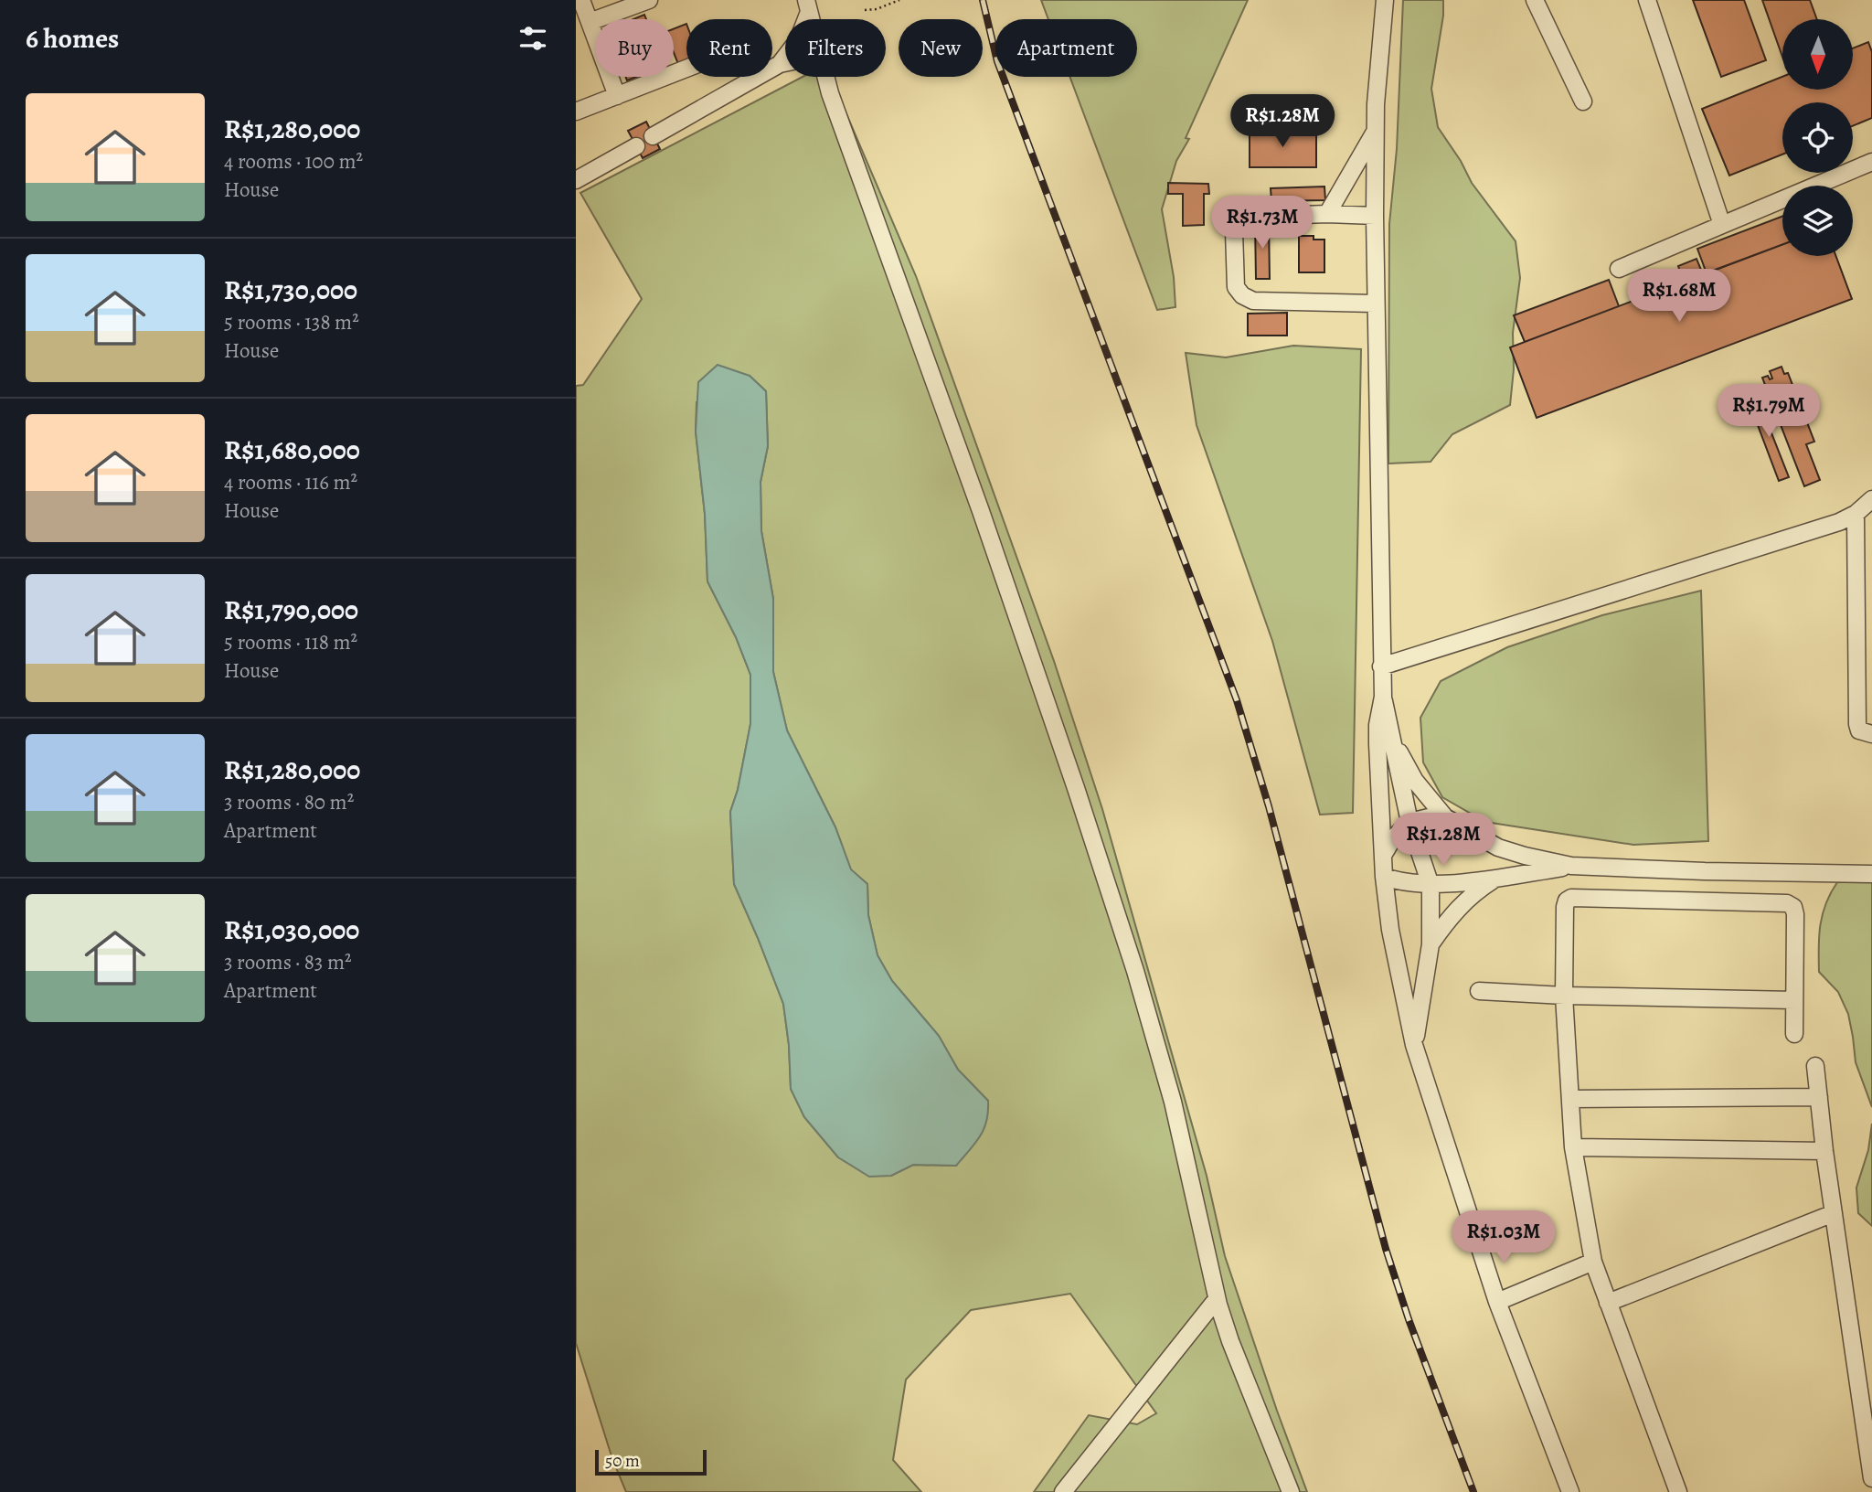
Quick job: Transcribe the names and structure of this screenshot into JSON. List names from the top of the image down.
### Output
{
  "scale_bar": "50 m",
  "north": "bottom",
  "page": {
    "heading": "6 homes",
    "chip": [
      "Buy",
      "Rent",
      "Filters",
      "New",
      "Apartment"
    ],
    "list": [
      {
        "name": "R$1,280,000",
        "note": "4 rooms · 100 m² · House"
      },
      {
        "name": "R$1,730,000",
        "note": "5 rooms · 138 m² · House"
      },
      {
        "name": "R$1,680,000",
        "note": "4 rooms · 116 m² · House"
      },
      {
        "name": "R$1,790,000",
        "note": "5 rooms · 118 m² · House"
      },
      {
        "name": "R$1,280,000",
        "note": "3 rooms · 80 m² · Apartment"
      },
      {
        "name": "R$1,030,000",
        "note": "3 rooms · 83 m² · Apartment"
      }
    ],
    "price": [
      "R$1.28M",
      "R$1.73M",
      "R$1.68M",
      "R$1.79M",
      "R$1.28M",
      "R$1.03M"
    ],
    "scale": "50 m"
  }
}
